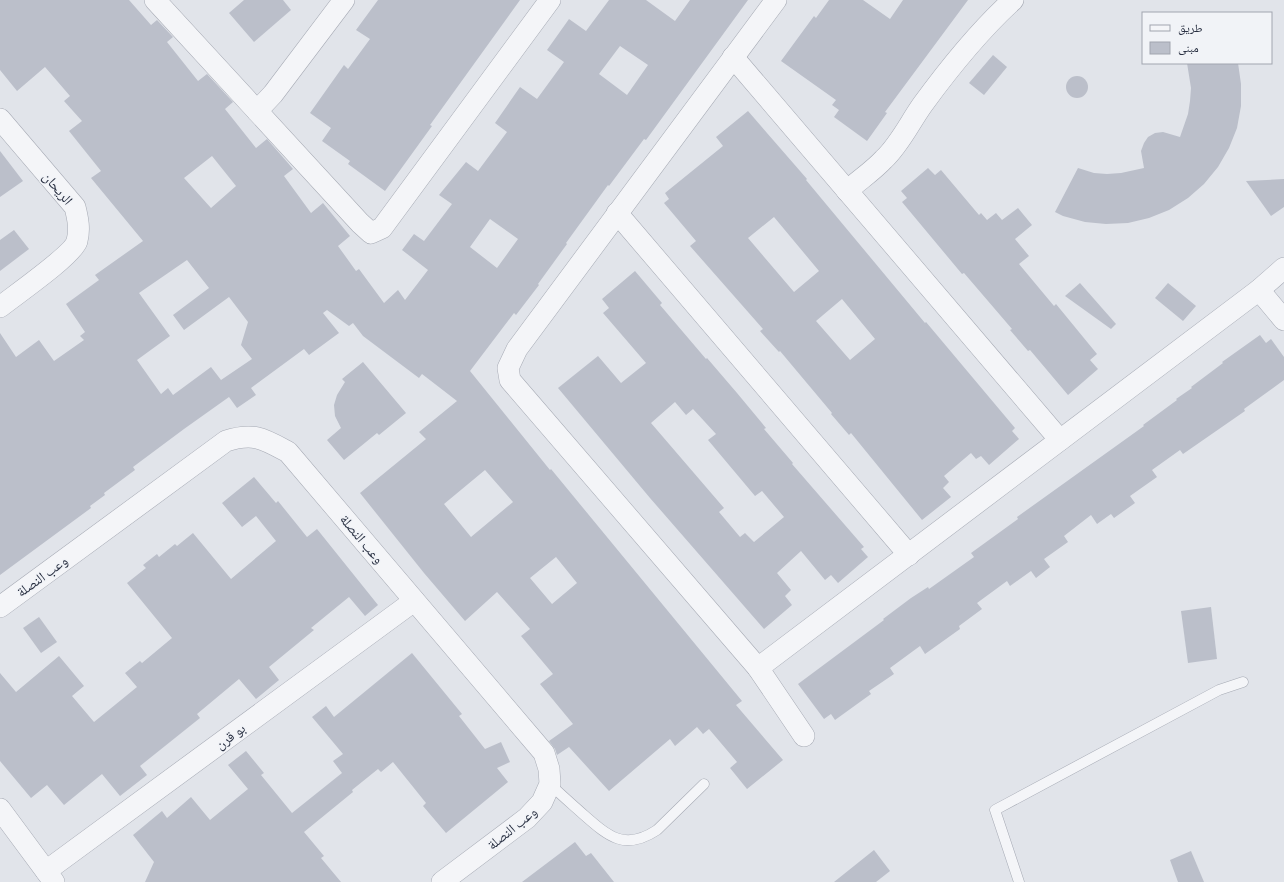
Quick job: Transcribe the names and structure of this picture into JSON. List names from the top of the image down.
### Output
{
  "streets": {
    "street": ["الريحان", "وعب النصلة", "بو قرن"]
  },
  "crossings": [
    ["وعب النصلة", "بو قرن"]
  ],
  "legend": ["طريق", "مبنى"]
}
